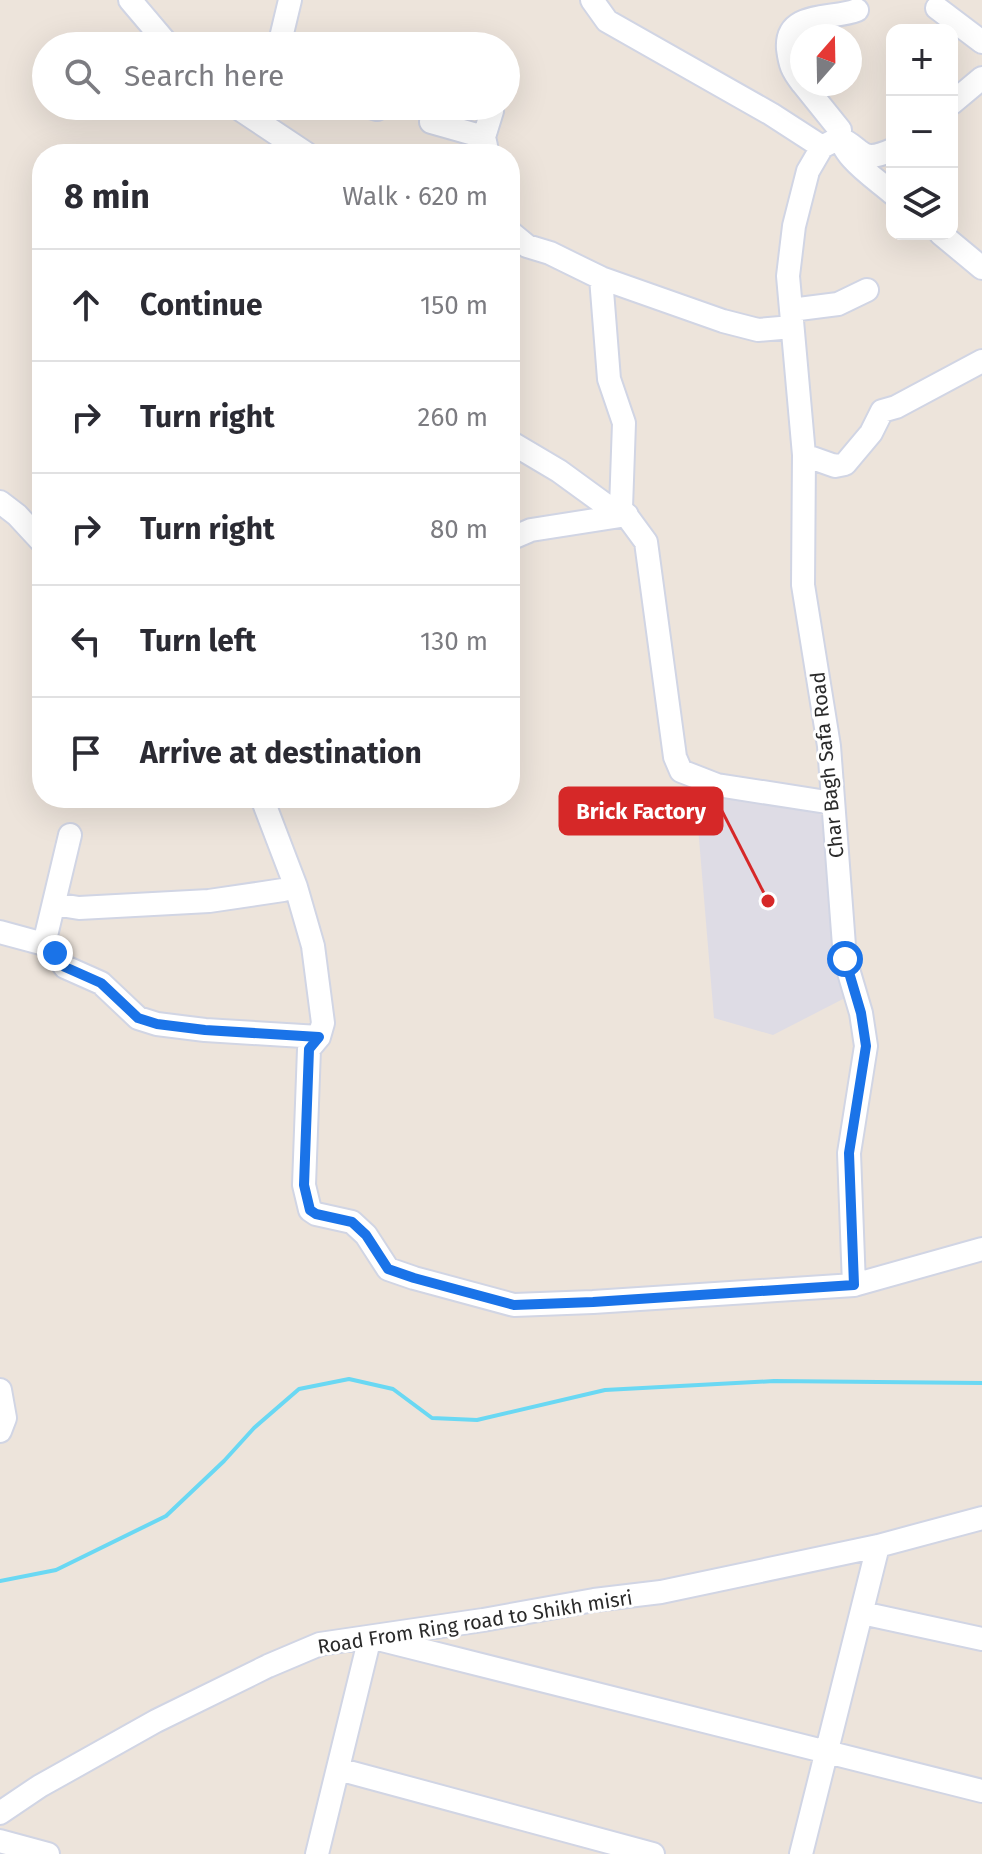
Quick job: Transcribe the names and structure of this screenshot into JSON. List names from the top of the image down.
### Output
{
  "streets": {
    "street": ["Char Bagh Safa Road", "Road From Ring road to Shikh misri"]
  },
  "places": ["Brick Factory"],
  "north": "top",
  "page": {
    "map_buttons": ["+", "−"],
    "search": "Search here",
    "heading": ["8 min", "Walk · 620 m"],
    "list": [
      ["Continue", "150 m"],
      ["Turn right", "260 m"],
      ["Turn right", "80 m"],
      ["Turn left", "130 m"],
      "Arrive at destination"
    ]
  }
}
